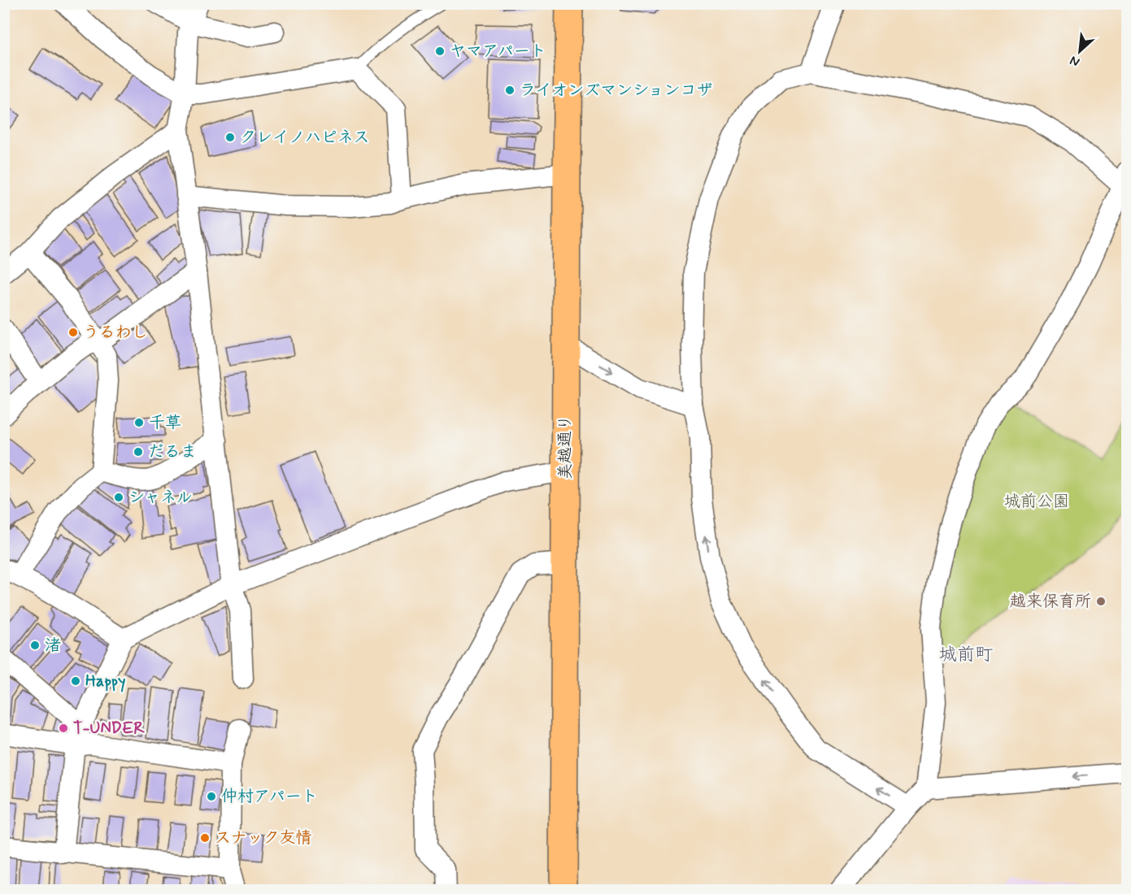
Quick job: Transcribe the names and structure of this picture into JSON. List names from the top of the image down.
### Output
{
  "streets": {
    "highway": ["美越通り"]
  },
  "districts": ["城前町"],
  "parks": ["城前公園"],
  "places": [
    "ヤマアパート",
    "ライオンズマンションコザ",
    "クレイノハピネス",
    "うるわし",
    "千草",
    "だるま",
    "シャネル",
    "越来保育所",
    "渚",
    "Happy",
    "T-UNDER",
    "仲村アパート",
    "スナック友情"
  ],
  "north": "bottom left"
}
